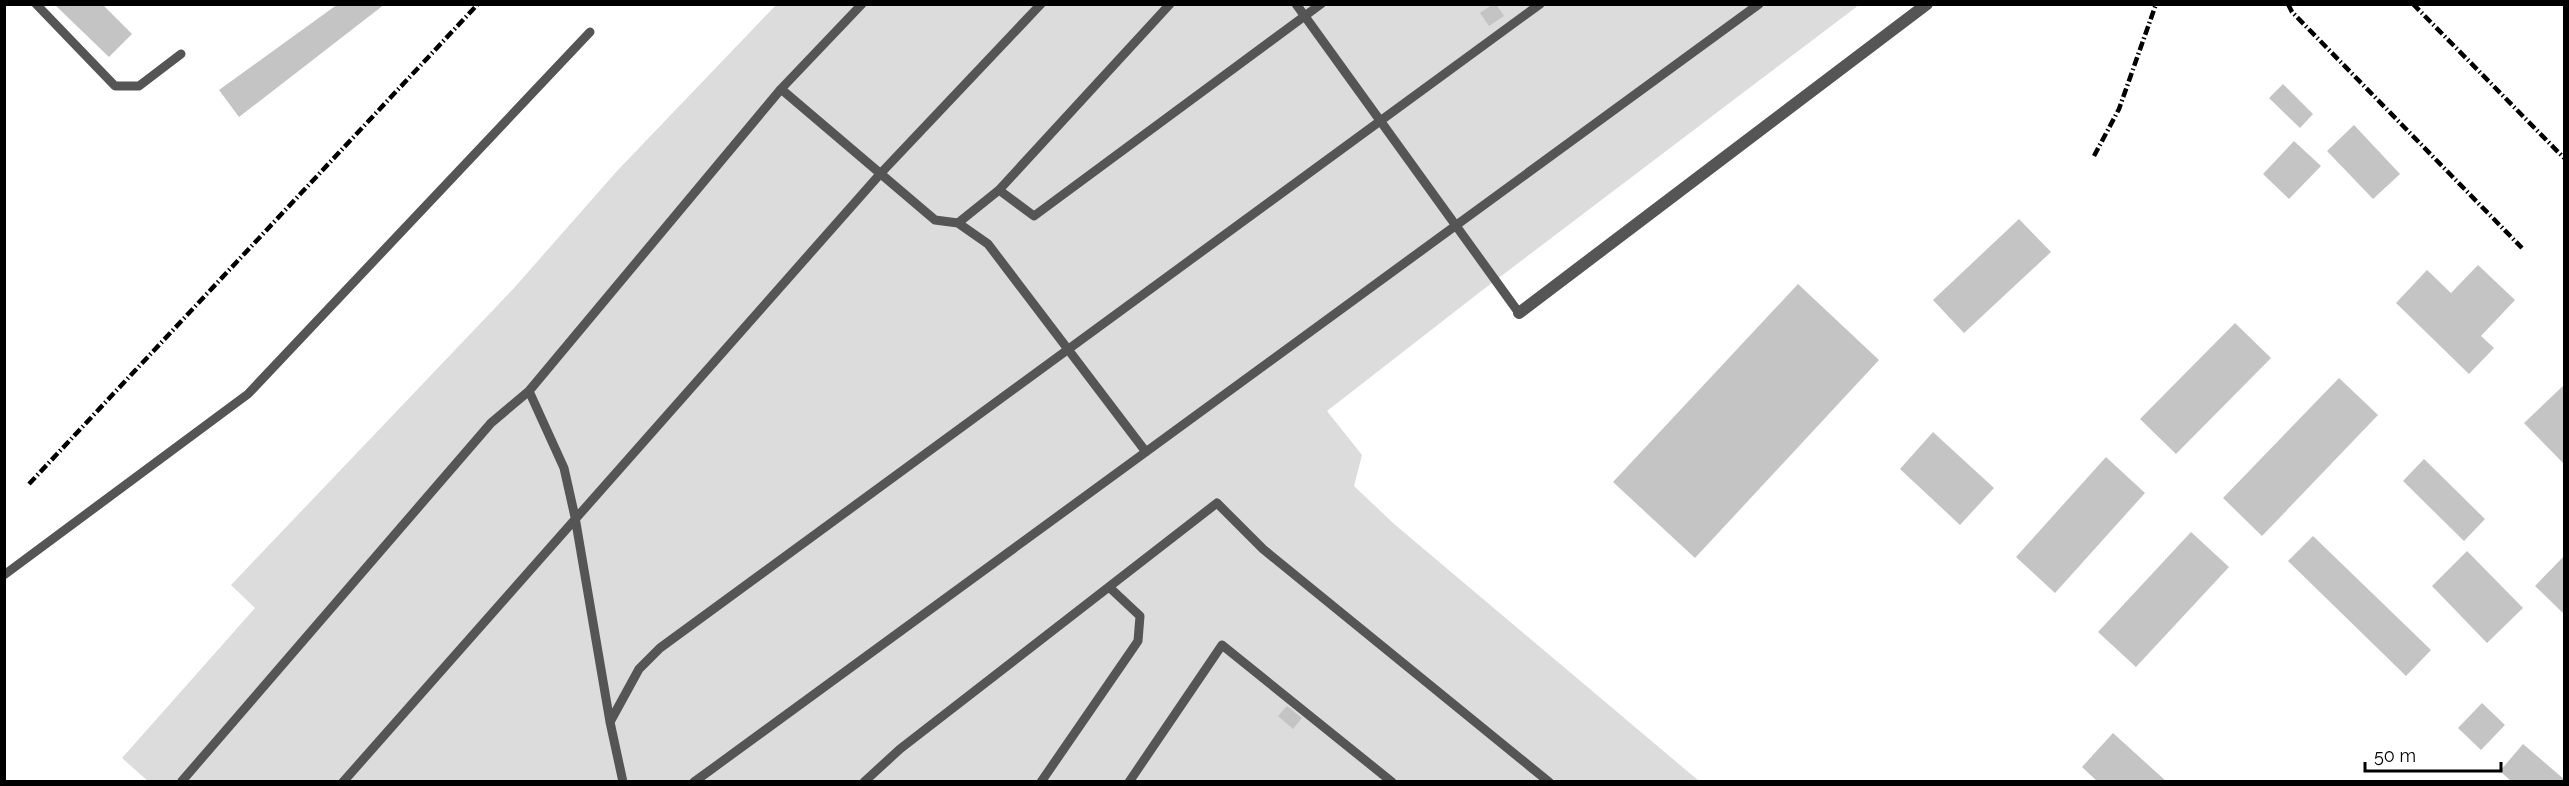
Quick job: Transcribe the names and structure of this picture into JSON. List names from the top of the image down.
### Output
{
  "scale_bar": "50 m"
}
